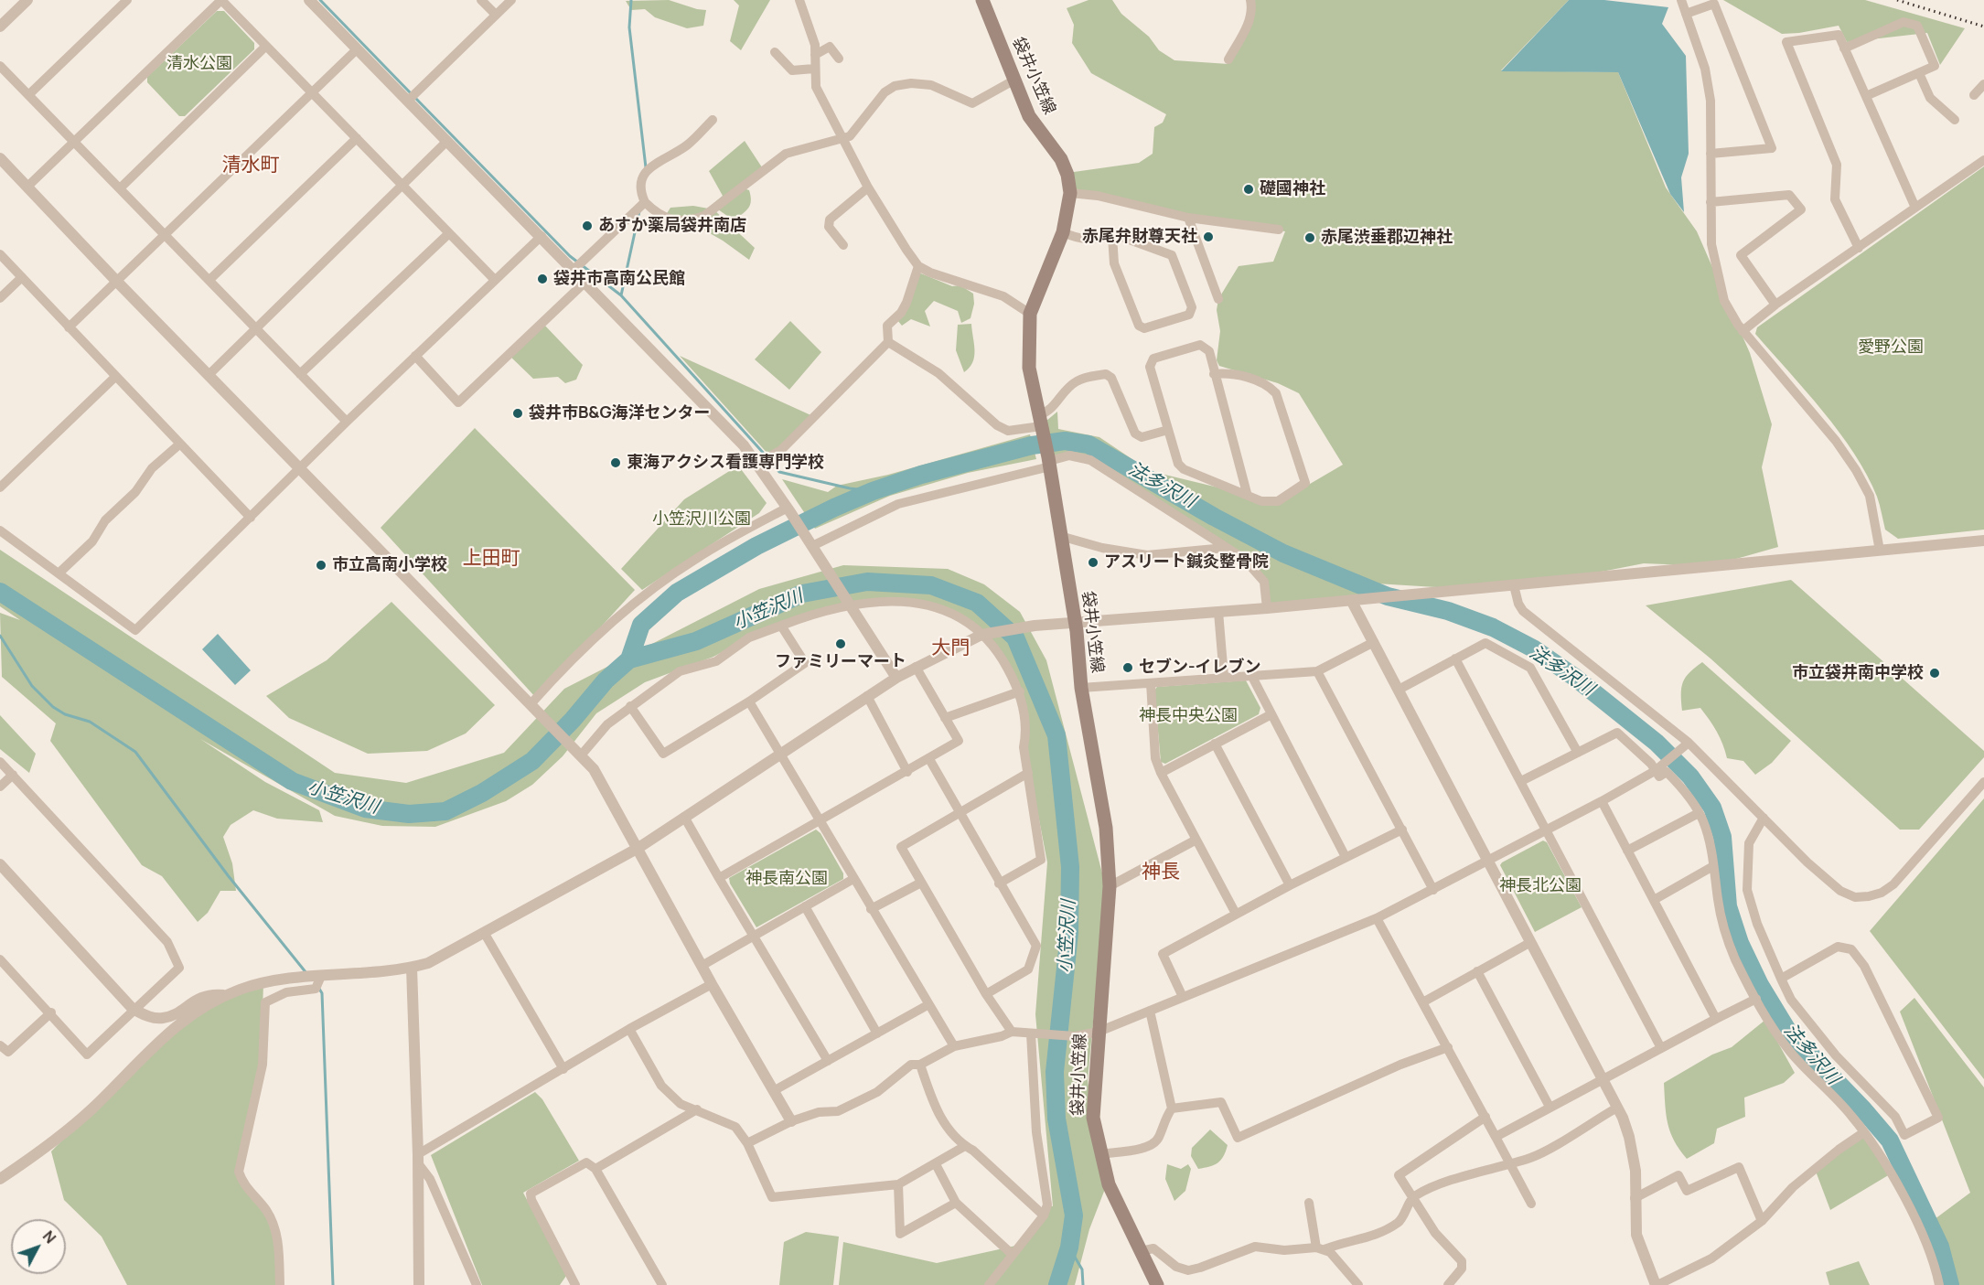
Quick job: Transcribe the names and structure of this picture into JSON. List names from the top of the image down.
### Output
{
  "streets": {
    "main road": ["袋井小笠線"]
  },
  "districts": [
    "清水町",
    "上田町",
    "大門",
    "神長"
  ],
  "water": ["法多沢川", "小笠沢川"],
  "parks": [
    "清水公園",
    "愛野公園",
    "小笠沢川公園",
    "神長中央公園",
    "神長南公園",
    "神長北公園"
  ],
  "places": [
    "礎國神社",
    "あすか薬局袋井南店",
    "赤尾弁財尊天社",
    "赤尾渋垂郡辺神社",
    "袋井市高南公民館",
    "袋井市B&G海洋センター",
    "東海アクシス看護専門学校",
    "アスリート鍼灸整骨院",
    "市立高南小学校",
    "ファミリーマート",
    "セブン-イレブン",
    "市立袋井南中学校"
  ],
  "north": "top right"
}
